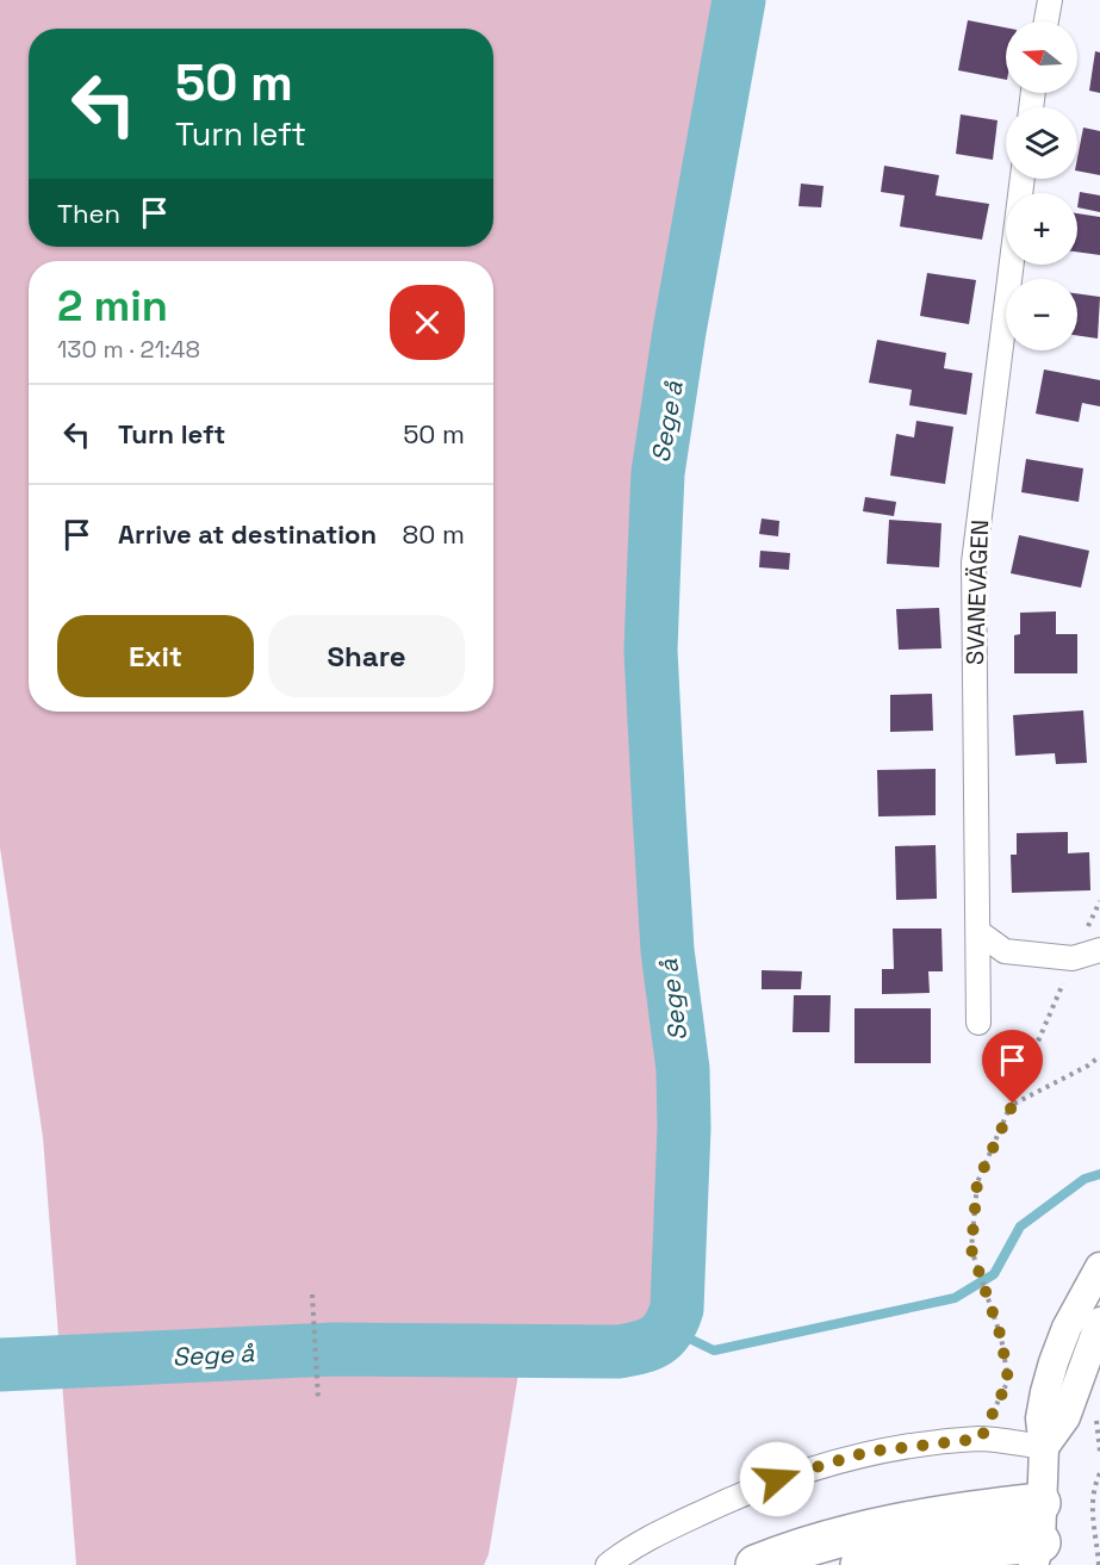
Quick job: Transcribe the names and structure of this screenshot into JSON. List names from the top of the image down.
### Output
{
  "streets": {
    "street": ["SVANEVÄGEN"]
  },
  "water": ["Sege å"],
  "north": "left",
  "page": {
    "map_buttons": ["+", "−"],
    "turn": ["50 m", "Turn left"],
    "then": "Then",
    "heading": ["2 min", "130 m · 21:48"],
    "list": [
      {
        "name": "Turn left",
        "value": "50 m"
      },
      {
        "name": "Arrive at destination",
        "value": "80 m"
      }
    ],
    "buttons": ["Exit", "Share"]
  }
}
